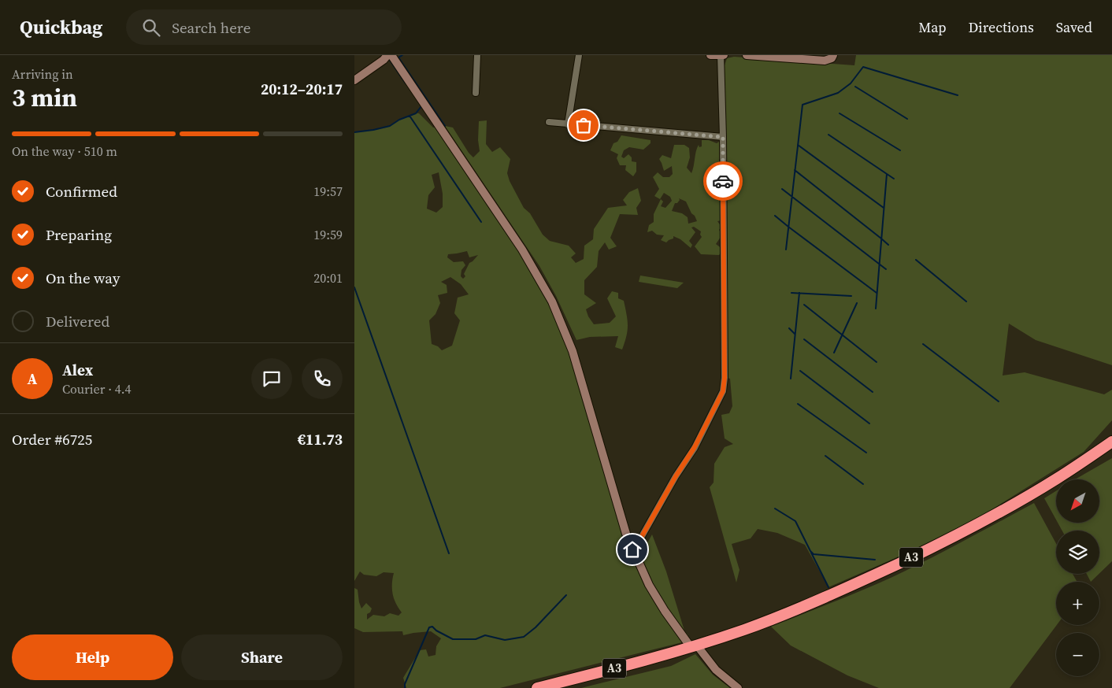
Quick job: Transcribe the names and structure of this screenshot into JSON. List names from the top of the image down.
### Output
{
  "streets": {
    "highway": ["A3"]
  },
  "north": "bottom left",
  "page": {
    "header": "Quickbag",
    "search": "Search here",
    "nav": ["Map", "Directions", "Saved"],
    "heading": ["3 min", "Arriving in", "20:12–20:17"],
    "panel": [
      "Alex",
      "Courier · 4.4",
      "Order #6725",
      "€11.73"
    ],
    "bar": "On the way · 510 m",
    "list": [
      ["Confirmed", "19:57"],
      ["Preparing", "19:59"],
      ["On the way", "20:01"],
      "Delivered"
    ],
    "round": "A",
    "map_buttons": ["+", "−"],
    "buttons": ["Help", "Share"]
  }
}
